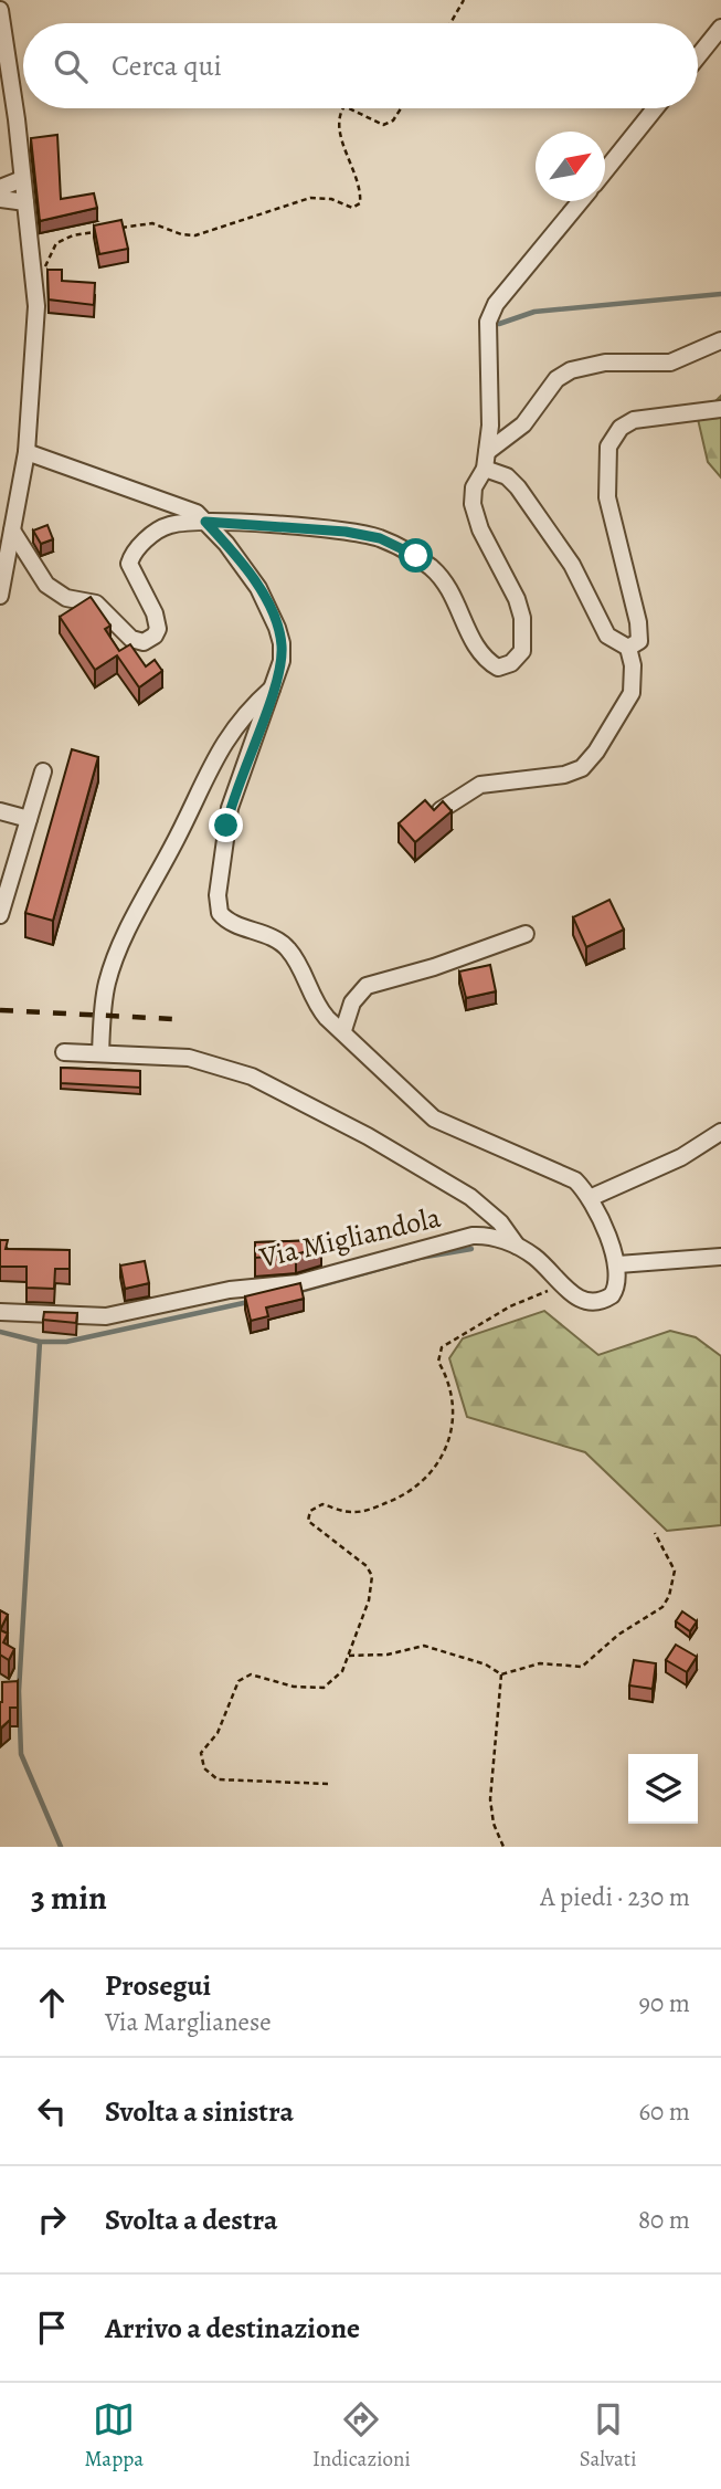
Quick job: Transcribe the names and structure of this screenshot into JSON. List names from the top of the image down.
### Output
{
  "streets": {
    "street": ["Via Migliandola"]
  },
  "north": "top right",
  "page": {
    "search": "Cerca qui",
    "heading": ["3 min", "A piedi · 230 m"],
    "list": [
      ["Prosegui", "Via Marglianese", "90 m"],
      ["Svolta a sinistra", "60 m"],
      ["Svolta a destra", "80 m"],
      "Arrivo a destinazione"
    ],
    "nav": ["Mappa", "Indicazioni", "Salvati"]
  }
}
